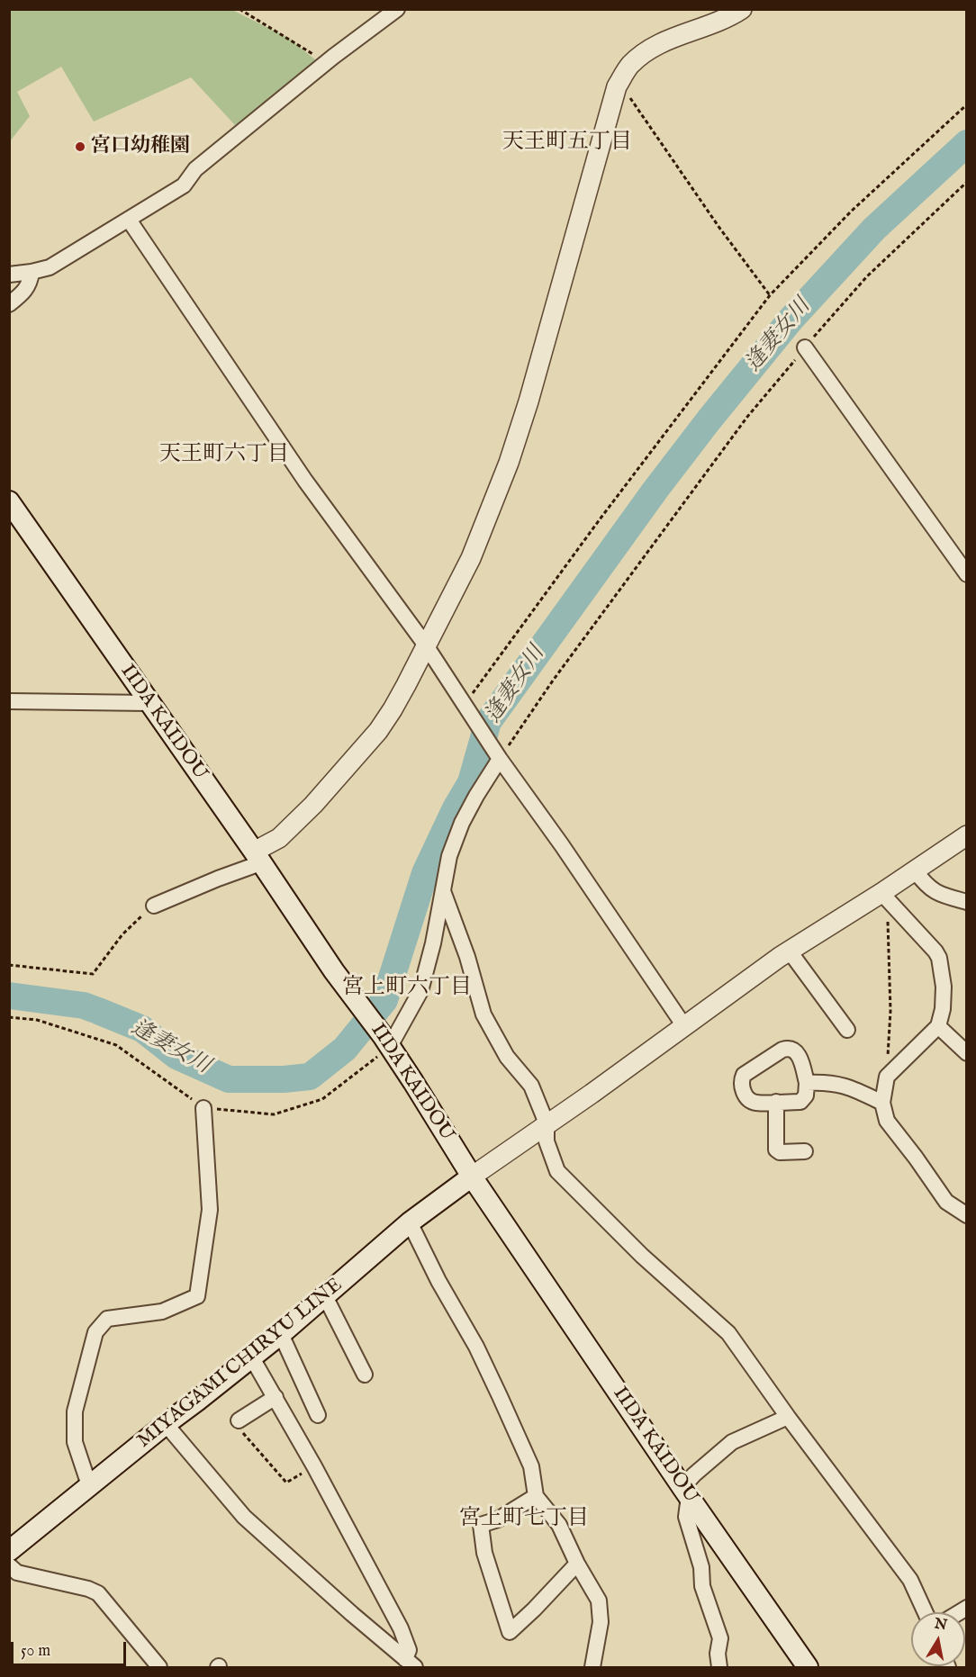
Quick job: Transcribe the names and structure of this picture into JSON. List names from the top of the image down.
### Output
{
  "streets": {
    "main road": ["IIDA KAIDOU", "MIYAGAMI CHIRYU LINE"]
  },
  "crossings": [
    ["IIDA KAIDOU", "MIYAGAMI CHIRYU LINE"]
  ],
  "districts": [
    "天王町五丁目",
    "天王町六丁目",
    "宮上町六丁目",
    "宮上町七丁目"
  ],
  "water": ["逢妻女川"],
  "places": ["宮口幼稚園"],
  "scale_bar": "50 m",
  "north": "top"
}
